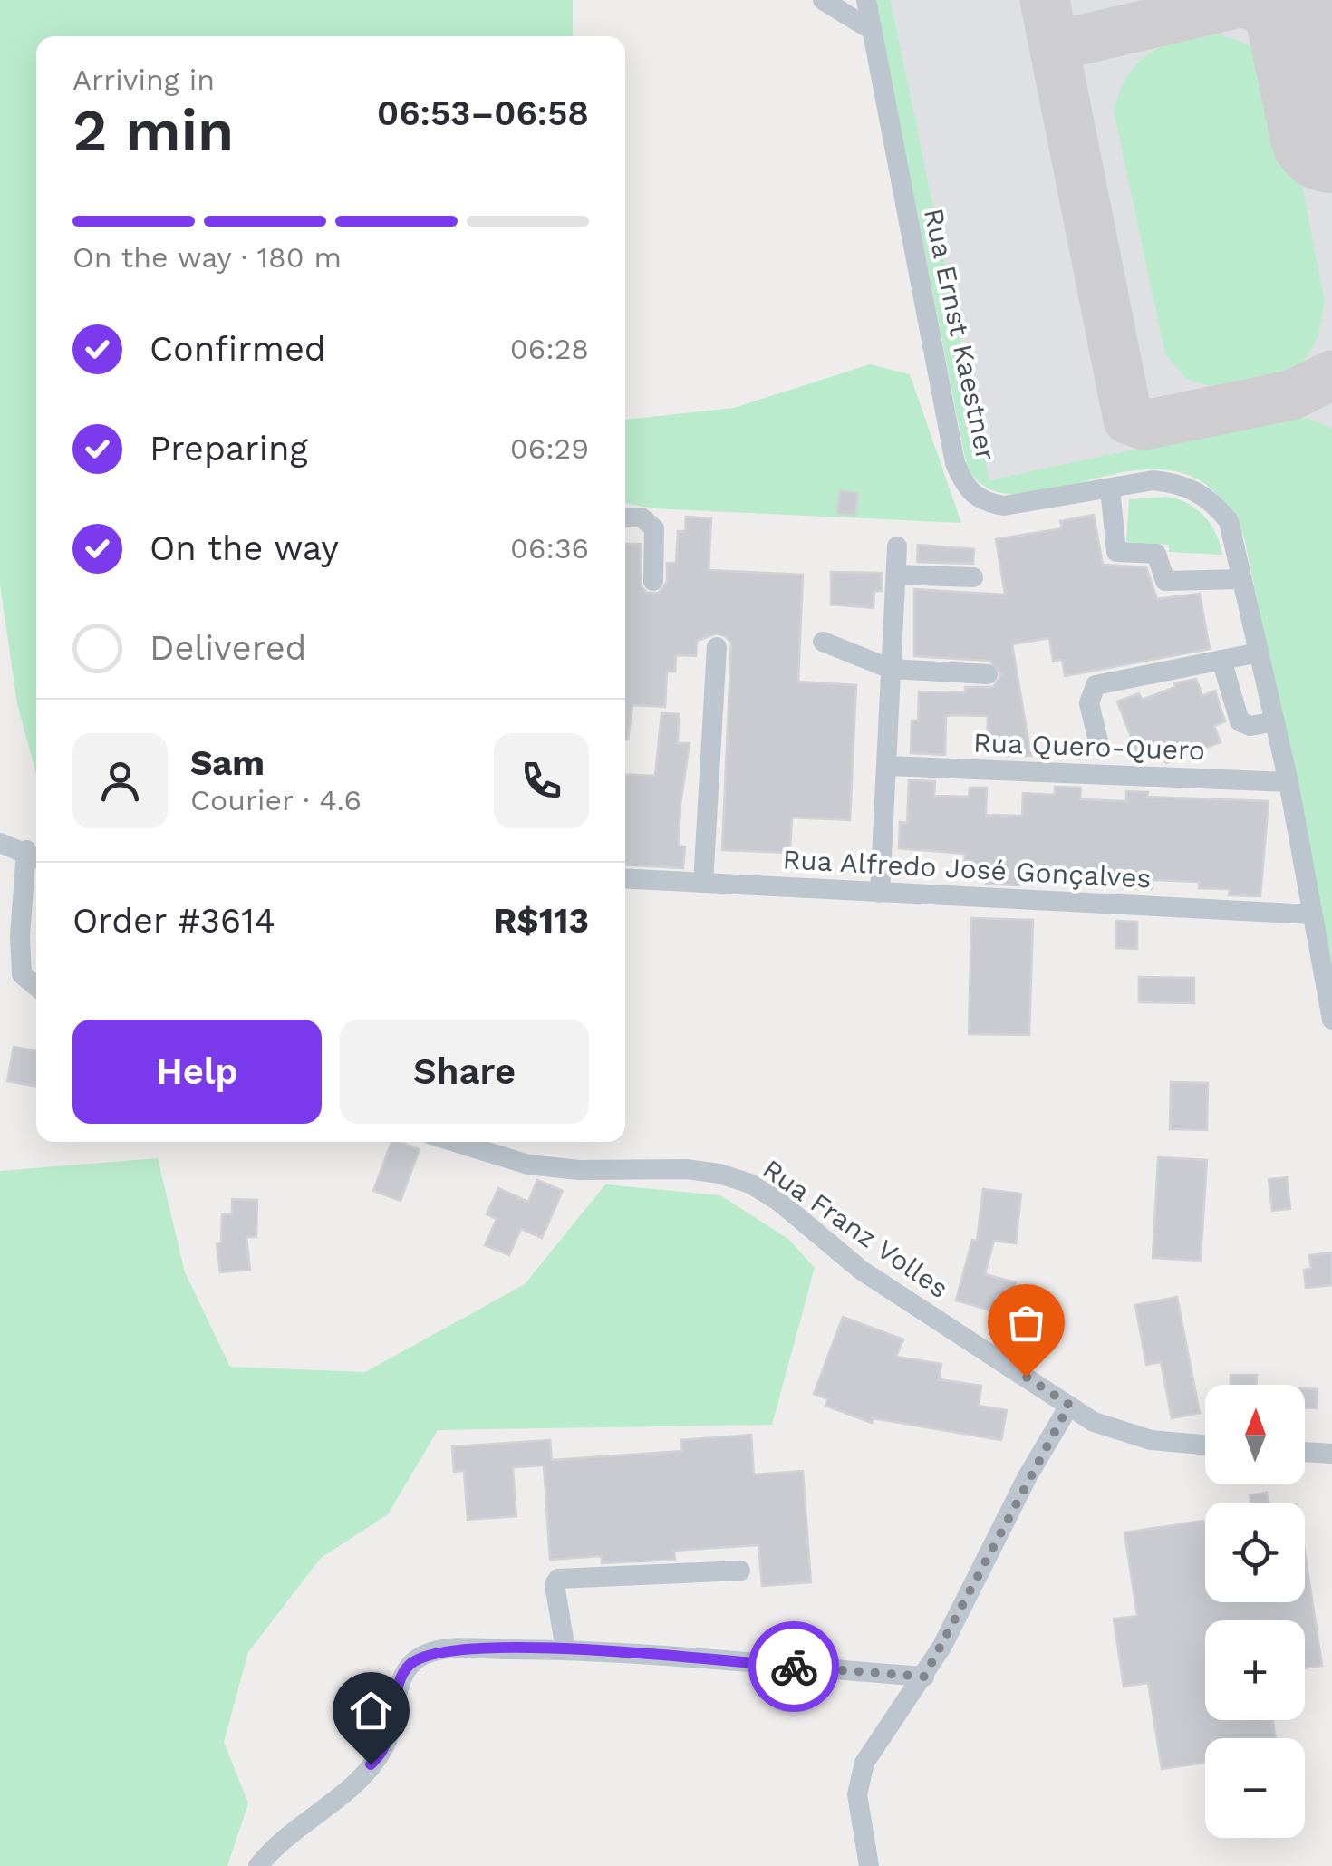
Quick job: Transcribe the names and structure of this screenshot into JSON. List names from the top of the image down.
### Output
{
  "streets": {
    "street": [
      "Rua Ernst Kaestner",
      "Rua Quero-Quero",
      "Rua Alfredo José Gonçalves",
      "Rua Franz Volles"
    ]
  },
  "crossings": [
    ["Rua Ernst Kaestner", "Rua Quero-Quero"],
    ["Rua Ernst Kaestner", "Rua Alfredo José Gonçalves"]
  ],
  "north": "top",
  "page": {
    "heading": ["2 min", "Arriving in", "06:53–06:58"],
    "panel": [
      "Sam",
      "Courier · 4.6",
      "Order #3614",
      "R$113"
    ],
    "bar": "On the way · 180 m",
    "list": [
      ["Confirmed", "06:28"],
      ["Preparing", "06:29"],
      ["On the way", "06:36"],
      "Delivered"
    ],
    "buttons": ["Help", "Share"],
    "map_buttons": ["+", "−"]
  }
}
